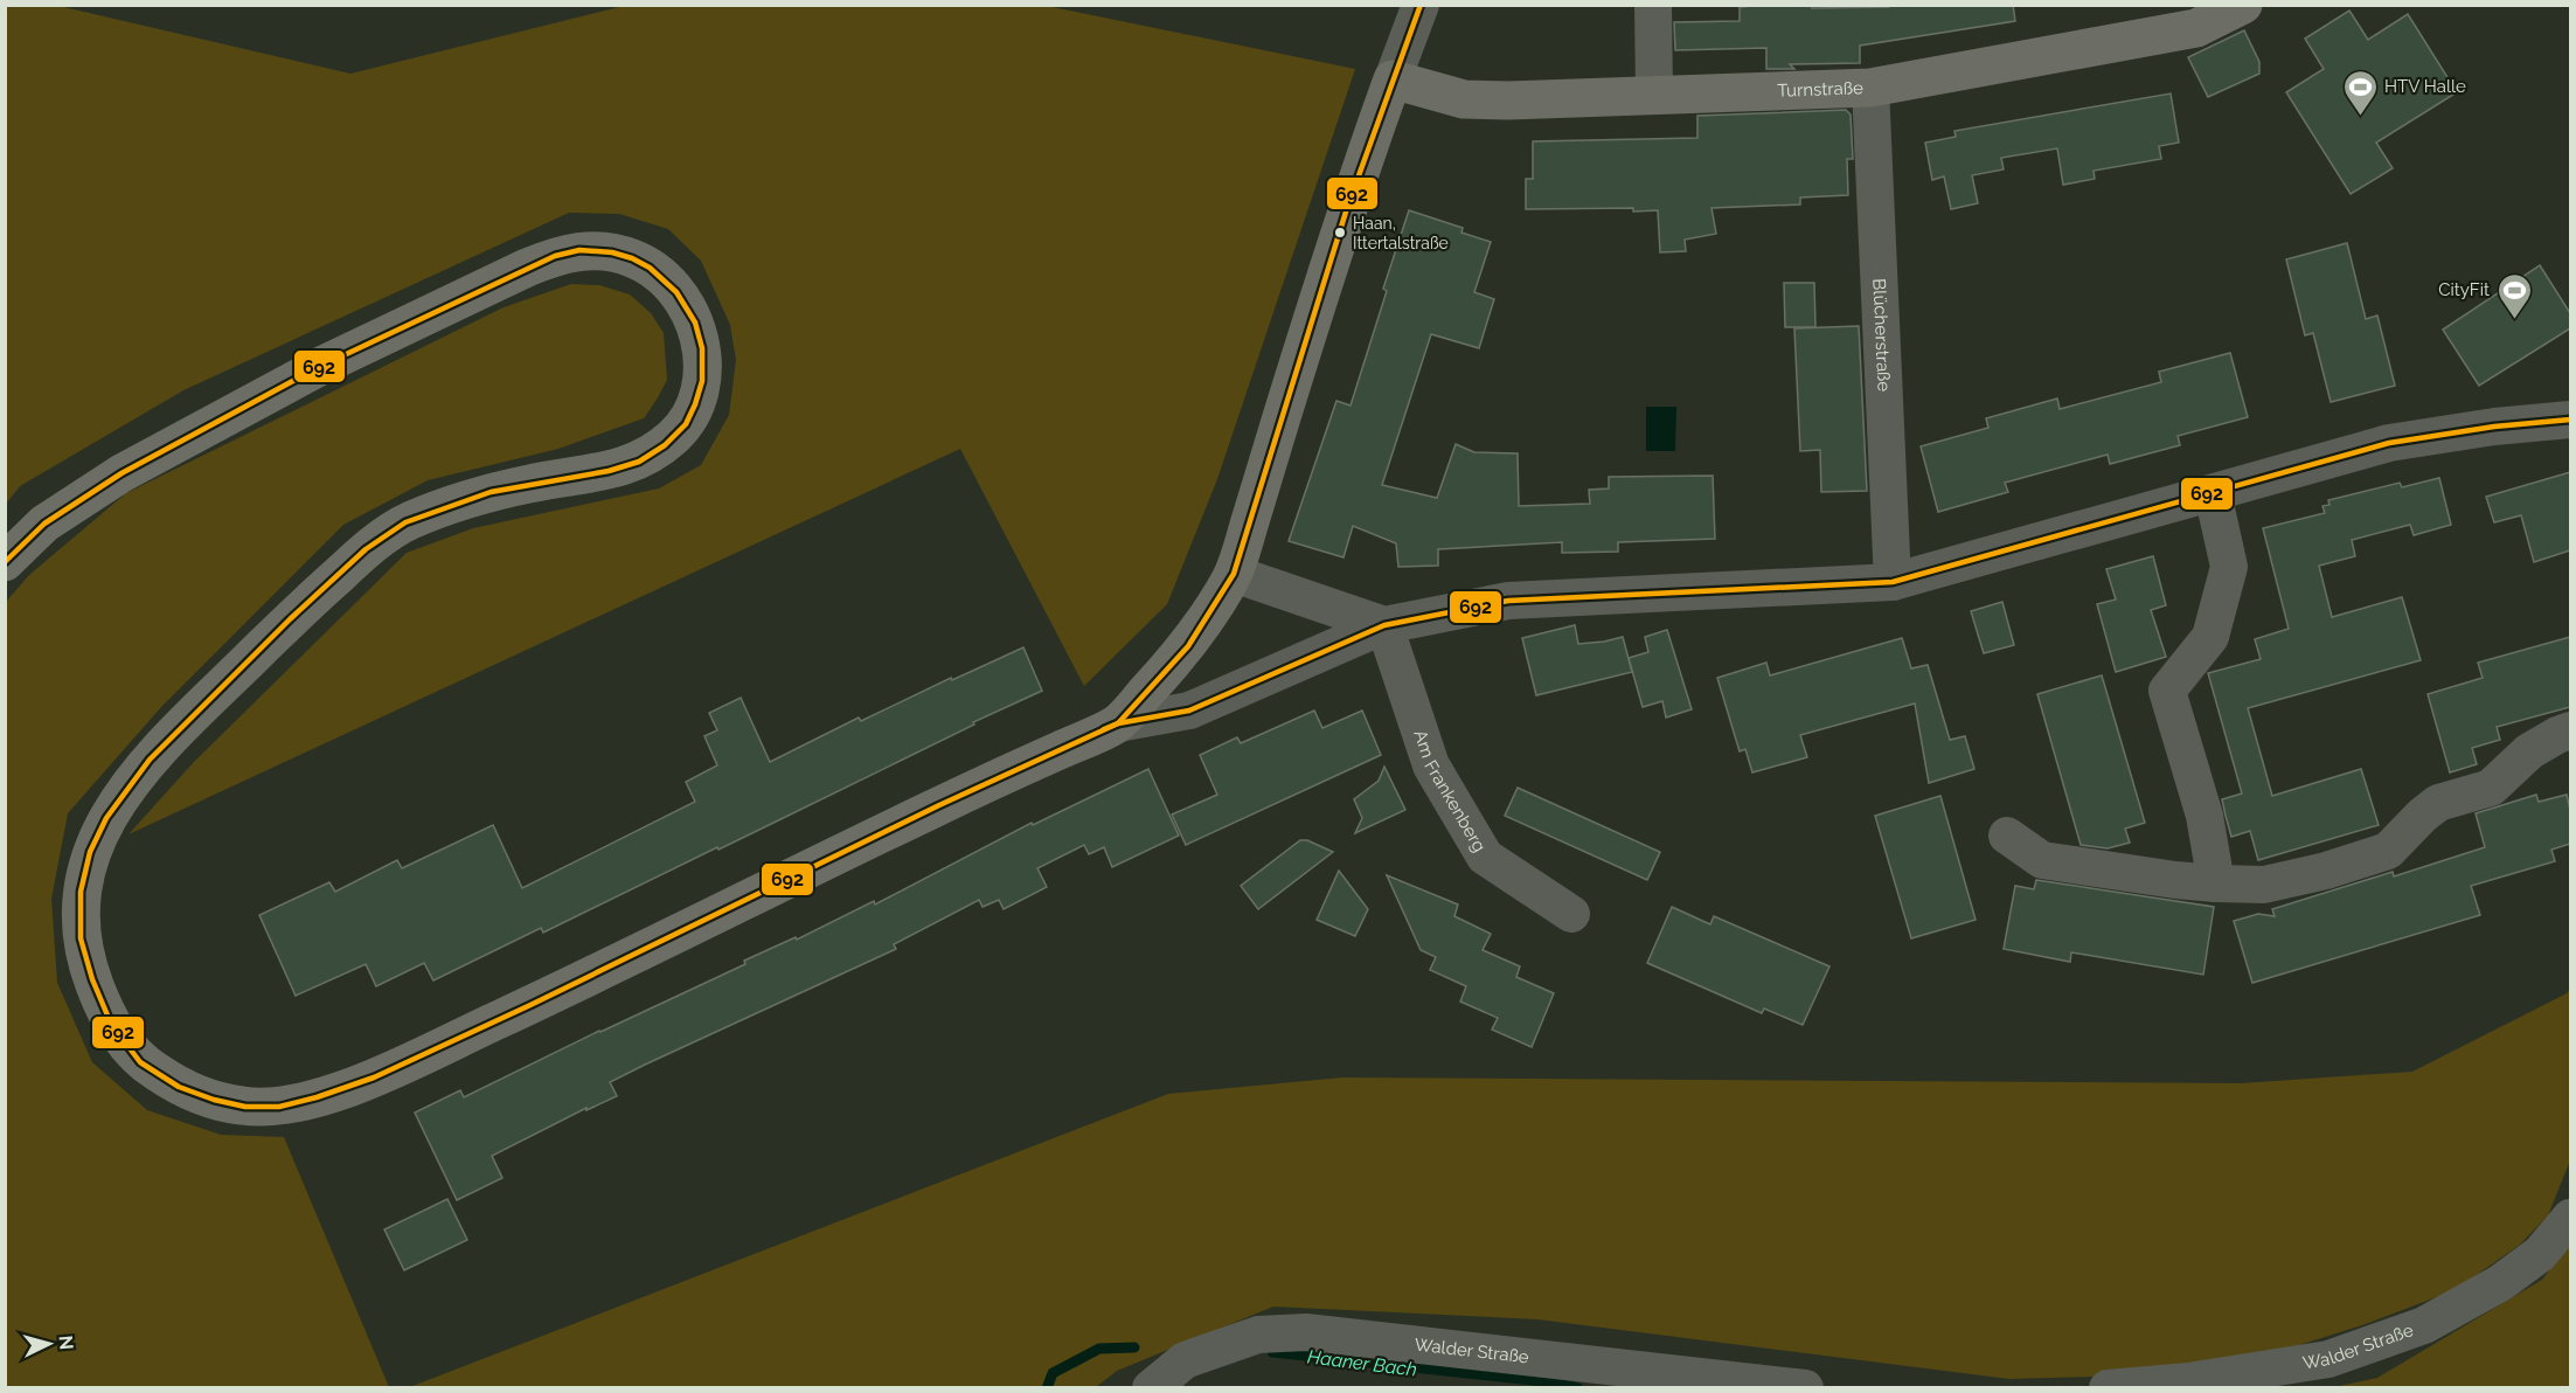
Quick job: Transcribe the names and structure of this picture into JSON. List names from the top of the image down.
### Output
{
  "streets": {
    "main road": ["Turnstraße"],
    "street": ["Blücherstraße", "Am Frankenberg", "Walder Straße"]
  },
  "crossings": [
    ["Turnstraße", "Blücherstraße"]
  ],
  "water": ["Haaner Bach"],
  "places": {
    "sports": ["HTV Halle", "CityFit"],
    "other": ["Haan, Ittertalstraße"]
  },
  "lines": ["transit line 692"],
  "north": "right"
}
